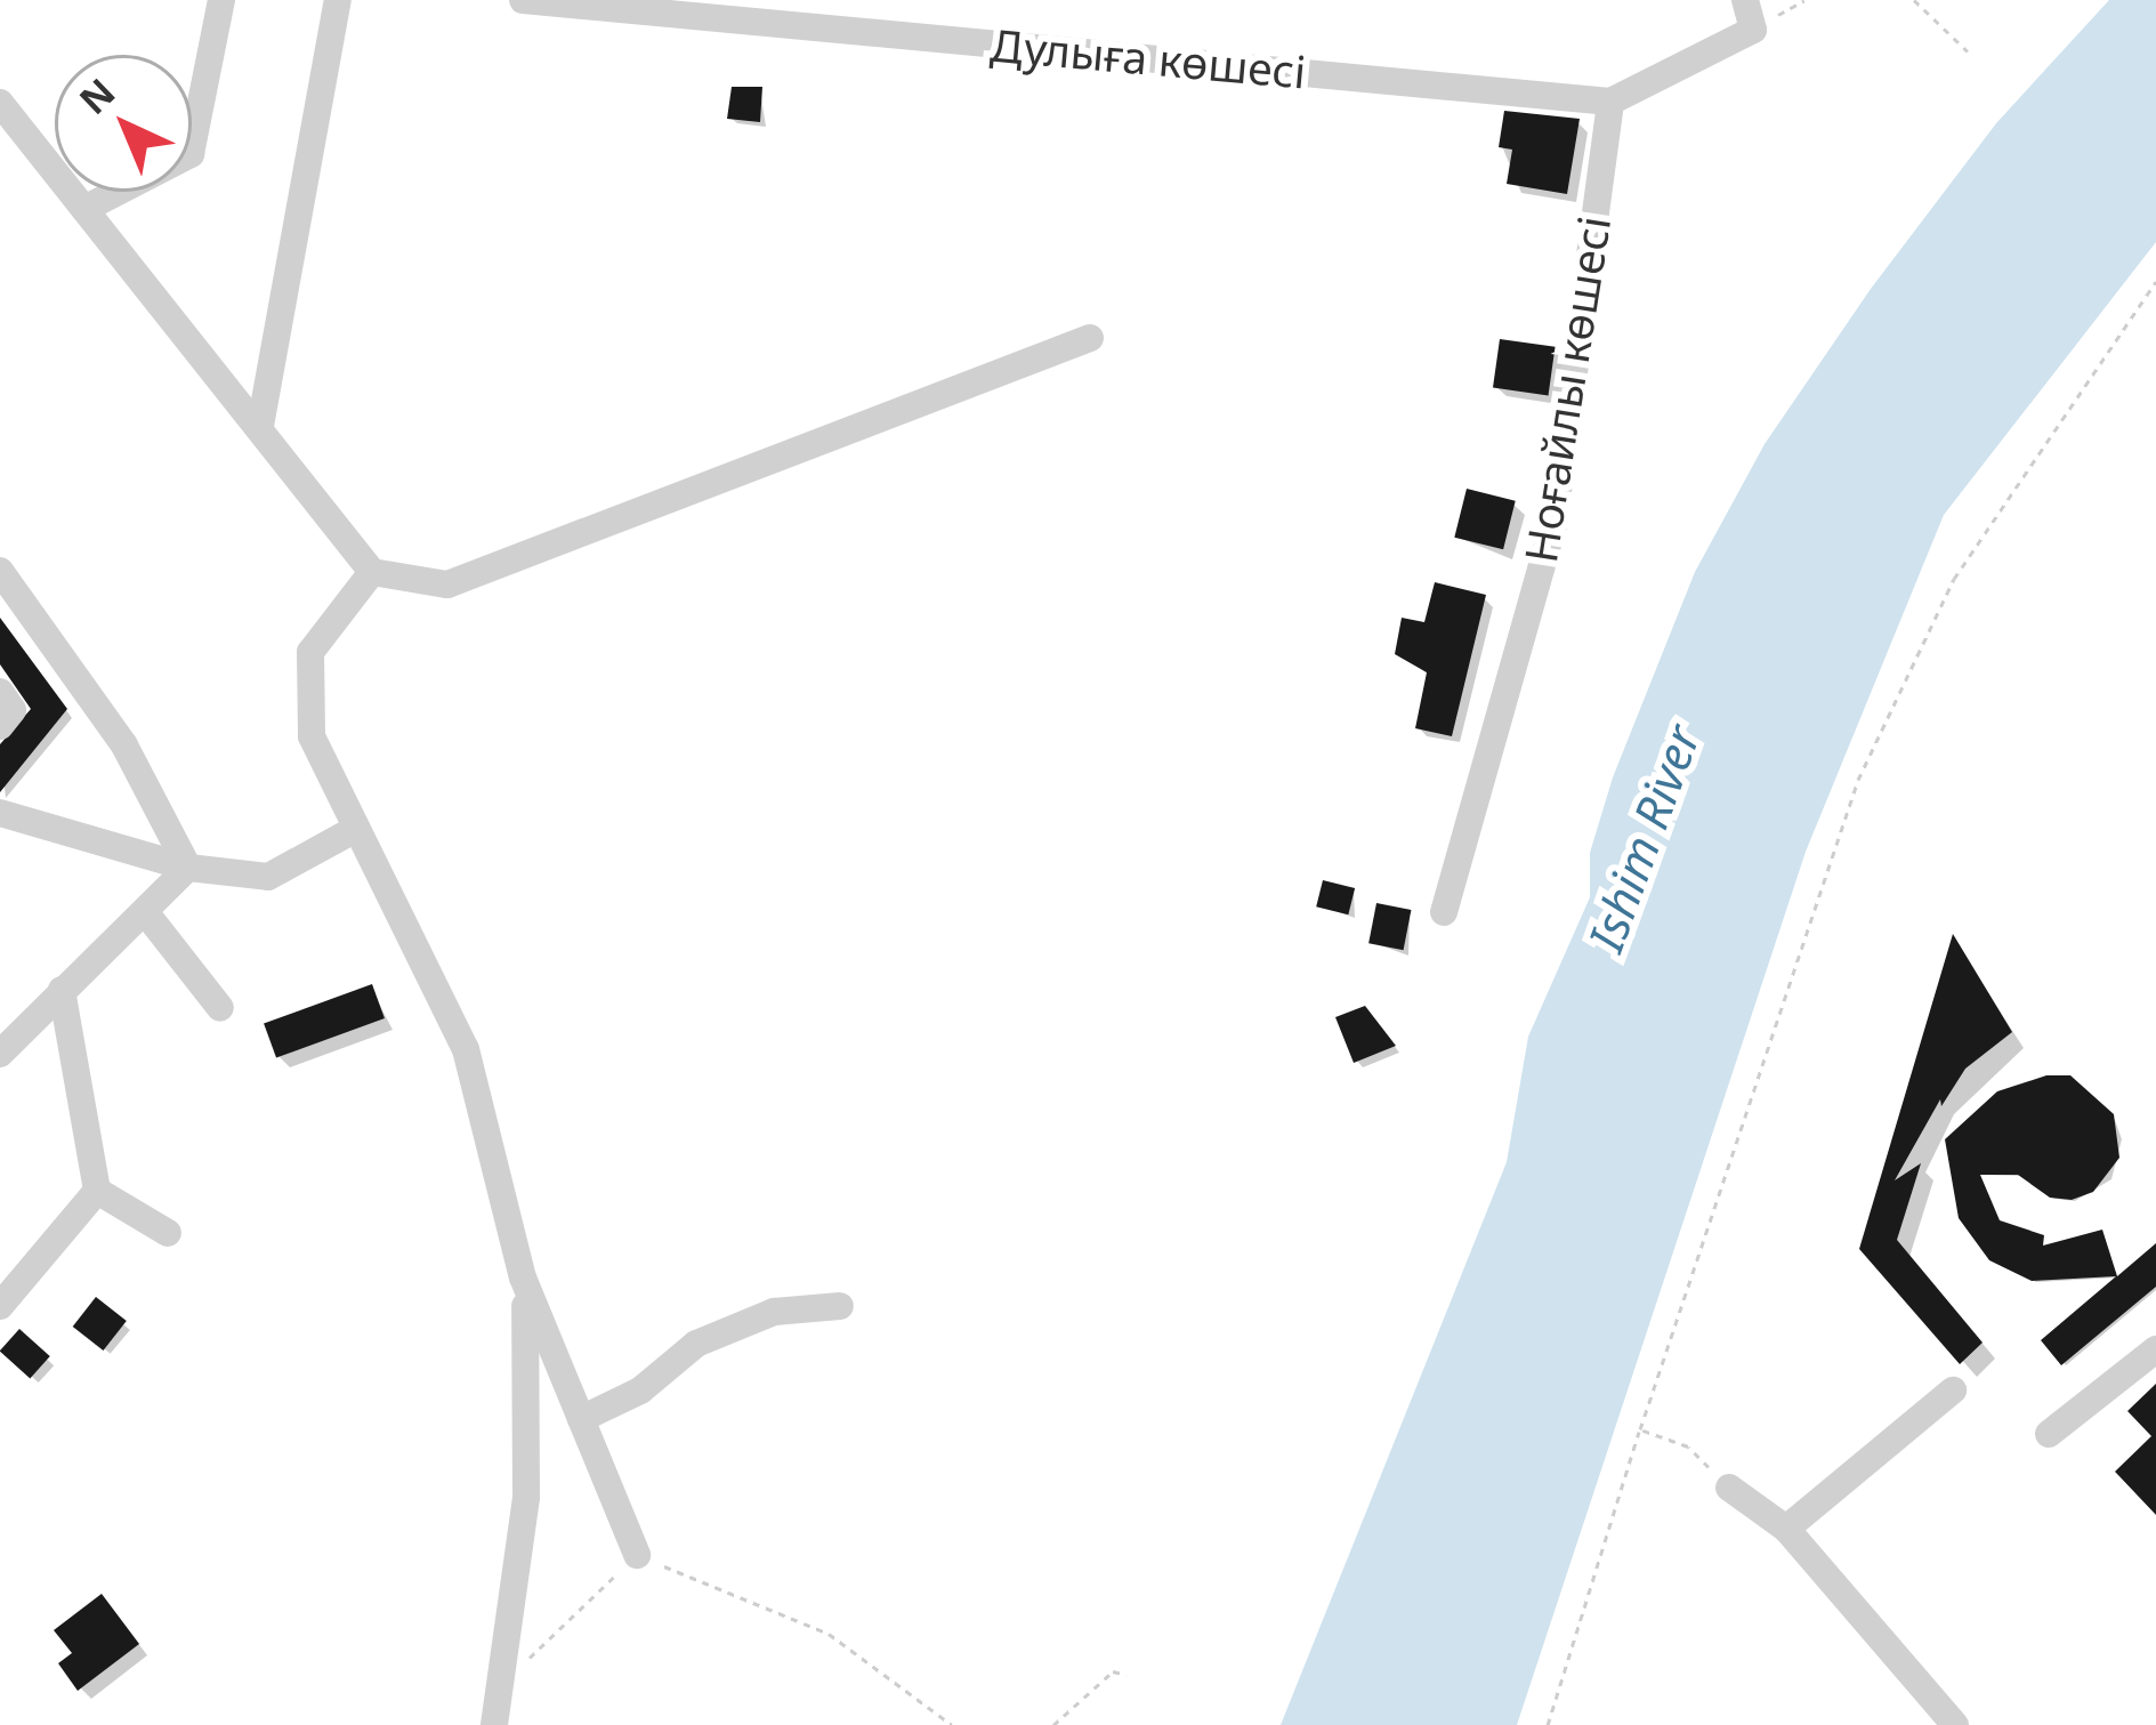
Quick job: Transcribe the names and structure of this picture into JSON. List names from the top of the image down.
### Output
{
  "streets": {
    "street": ["Дулыға көшесі", "Ноғайлы көшесі"]
  },
  "crossings": [
    ["Дулыға көшесі", "Ноғайлы көшесі"]
  ],
  "water": ["Ishim River"],
  "north": "top left"
}
